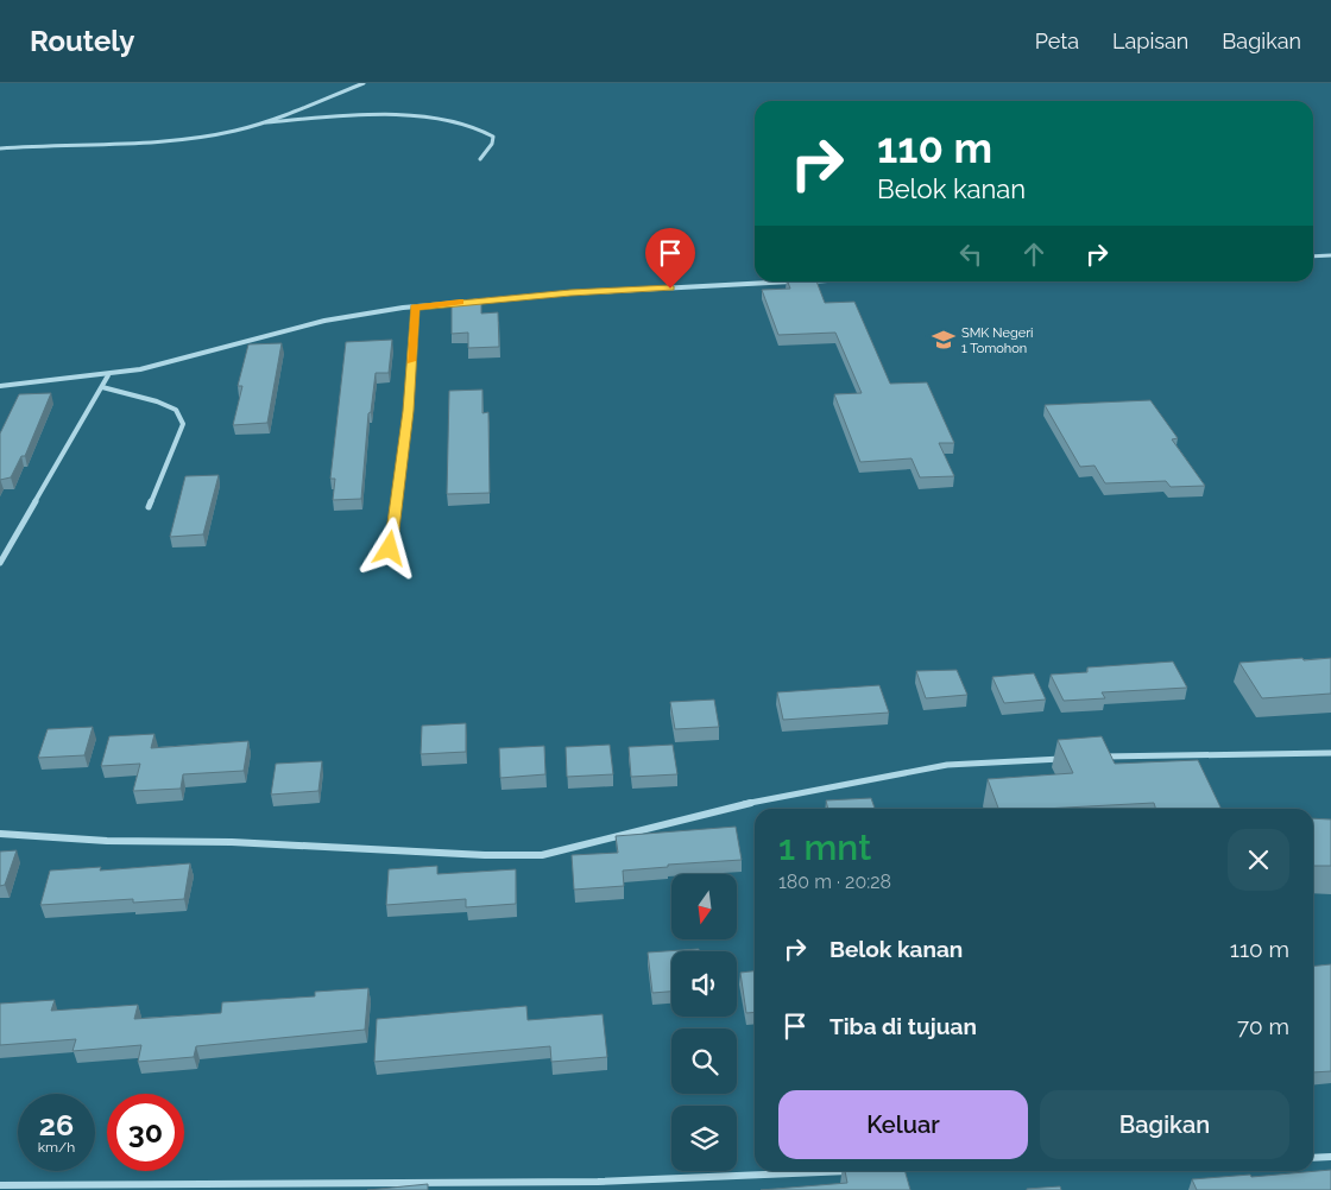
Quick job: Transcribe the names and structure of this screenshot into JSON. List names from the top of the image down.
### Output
{
  "places": {
    "school or university": ["SMK Negeri 1 Tomohon"]
  },
  "north": "bottom",
  "page": {
    "header": "Routely",
    "nav": ["Peta", "Lapisan", "Bagikan"],
    "turn": ["110 m", "Belok kanan"],
    "heading": ["1 mnt", "180 m · 20:28"],
    "list": [
      {
        "name": "Belok kanan",
        "value": "110 m"
      },
      {
        "name": "Tiba di tujuan",
        "value": "70 m"
      }
    ],
    "buttons": ["Keluar", "Bagikan"],
    "speed": "26 km/h",
    "limit": "30"
  }
}
